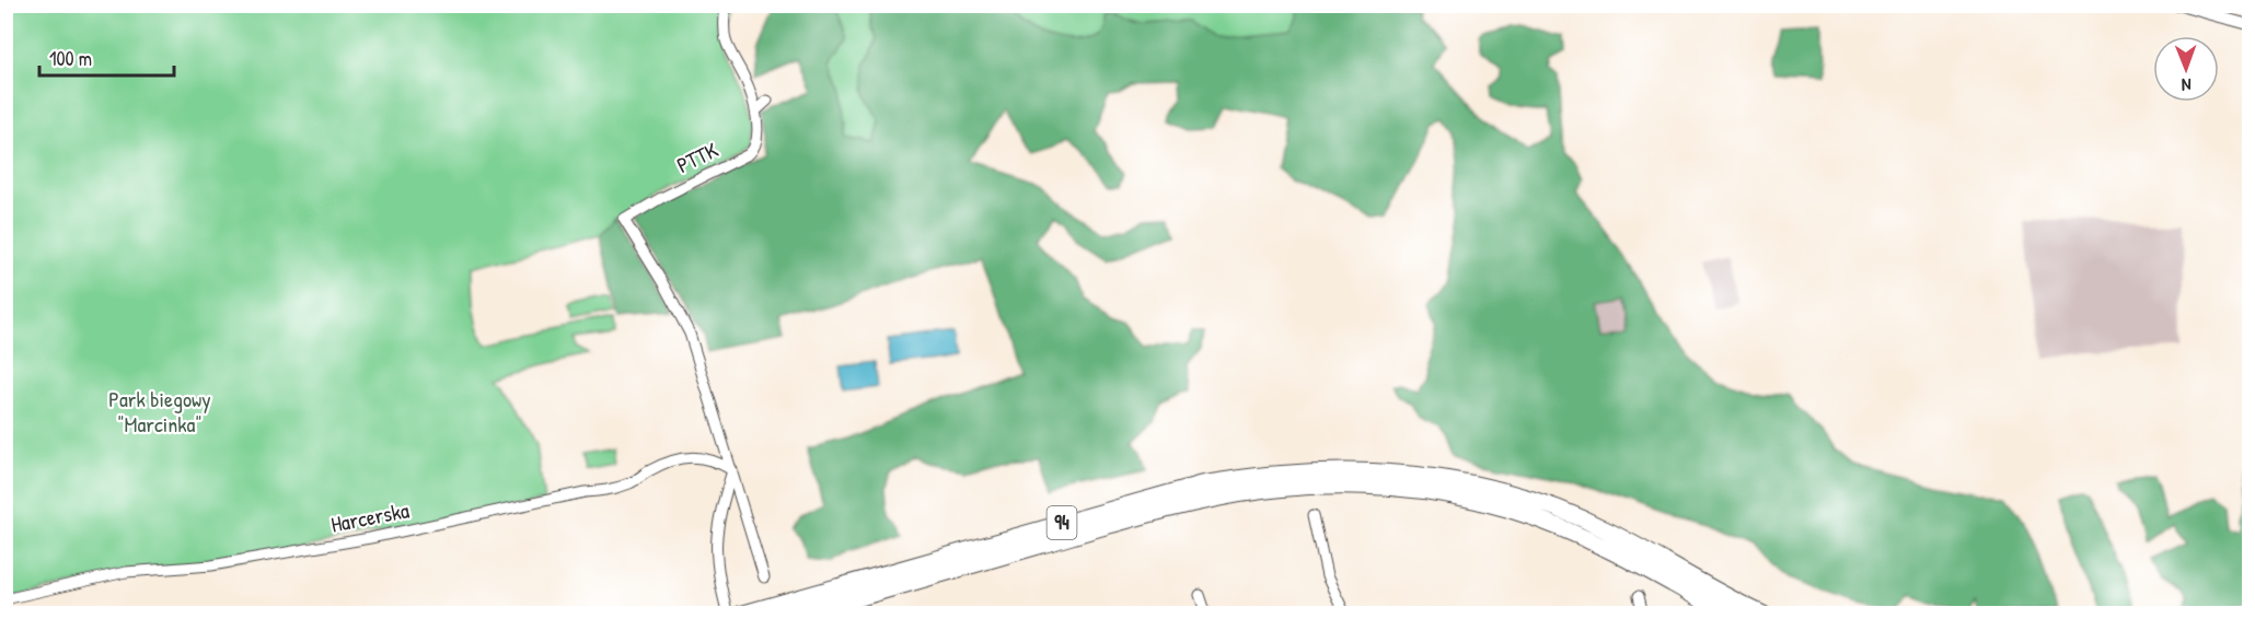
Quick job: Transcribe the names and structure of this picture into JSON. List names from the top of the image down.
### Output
{
  "streets": {
    "main road": ["94"],
    "street": ["PTTK", "Harcerska"]
  },
  "crossings": [
    ["PTTK", "Harcerska"]
  ],
  "parks": ["Park biegowy \"Marcinka\""],
  "scale_bar": "100 m",
  "north": "bottom"
}
